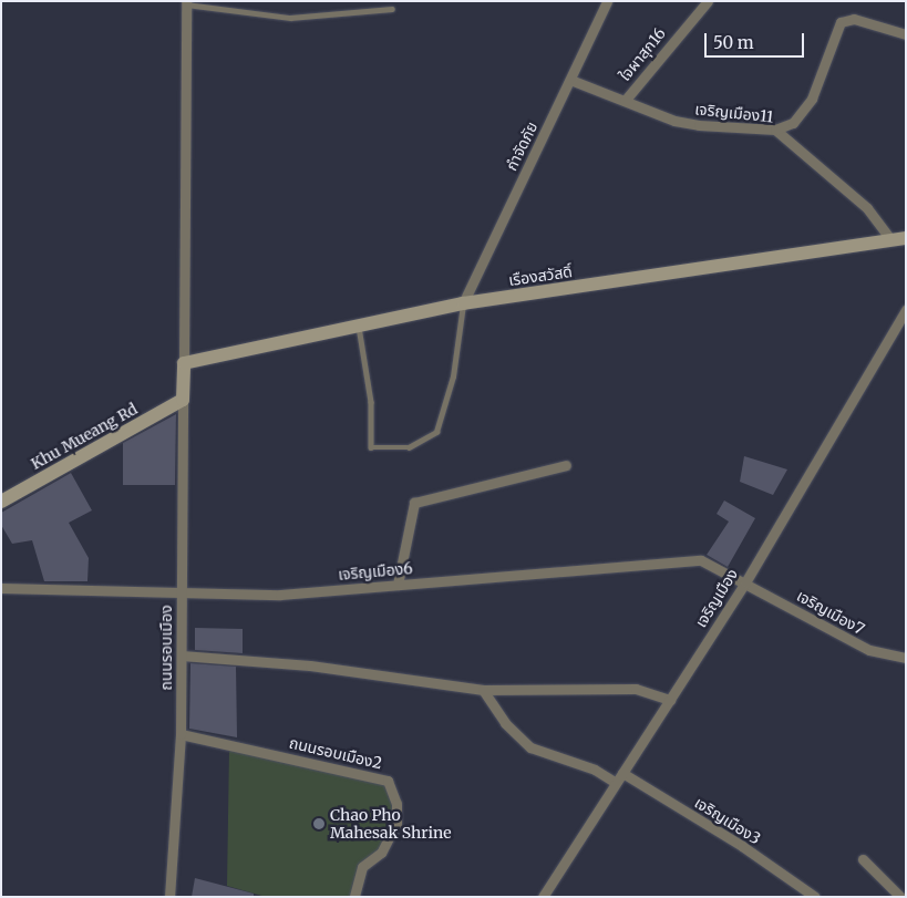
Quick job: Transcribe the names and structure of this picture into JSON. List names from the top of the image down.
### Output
{
  "streets": {
    "street": [
      "ใจผาสุก16",
      "เจริญเมือง11",
      "กำจัดภัย",
      "เรืองสวัสดิ์",
      "Khu Mueang Rd",
      "เจริญเมือง6",
      "เจริญเมือง",
      "เจริญเมือง7",
      "ถนนรอบเมือง",
      "ถนนรอบเมือง2",
      "เจริญเมือง3"
    ]
  },
  "crossings": [
    ["ใจผาสุก16", "เจริญเมือง11"],
    ["เจริญเมือง11", "กำจัดภัย"],
    ["เจริญเมือง11", "เรืองสวัสดิ์"],
    ["กำจัดภัย", "เรืองสวัสดิ์"],
    ["Khu Mueang Rd", "ถนนรอบเมือง"],
    ["เจริญเมือง6", "เจริญเมือง"],
    ["เจริญเมือง6", "เจริญเมือง7"],
    ["เจริญเมือง6", "ถนนรอบเมือง"],
    ["เจริญเมือง", "เจริญเมือง7"],
    ["เจริญเมือง", "เจริญเมือง3"],
    ["ถนนรอบเมือง", "ถนนรอบเมือง2"]
  ],
  "places": ["Chao Pho Mahesak Shrine"],
  "scale_bar": "50 m"
}
